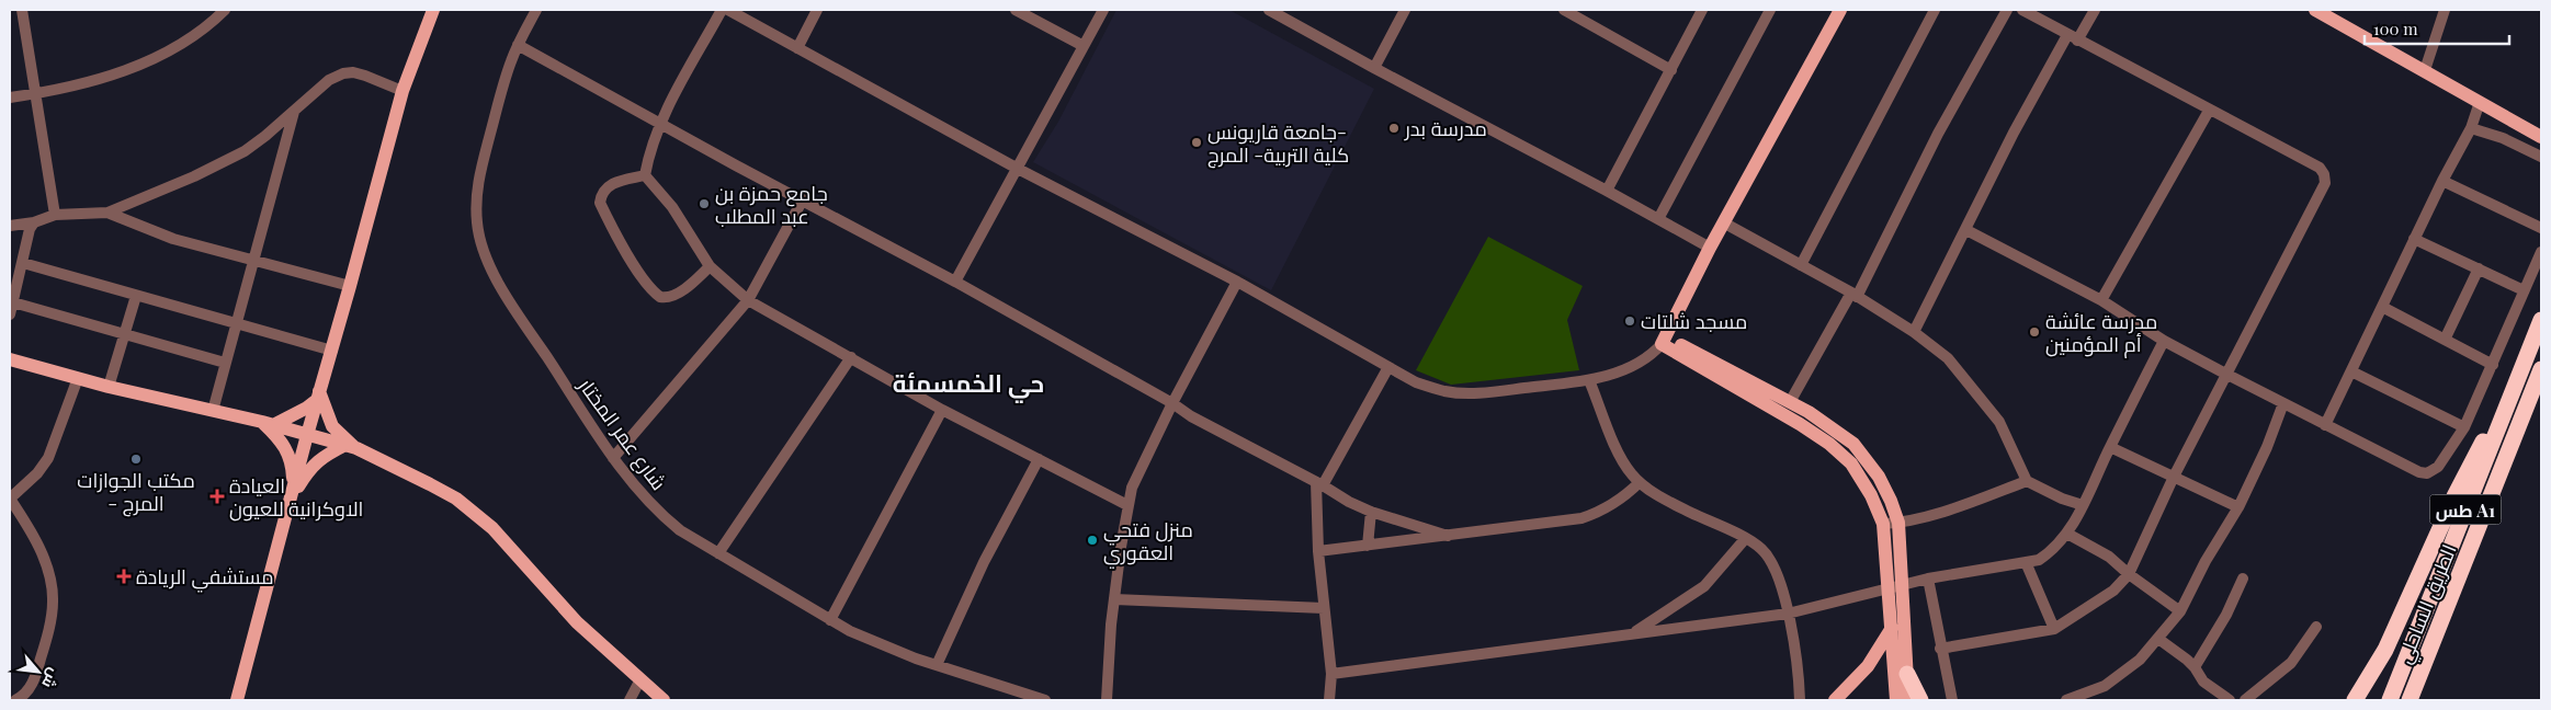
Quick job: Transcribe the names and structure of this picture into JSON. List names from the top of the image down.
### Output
{
  "streets": {
    "highway": ["طس A1", "الطريق الساحلي"],
    "street": ["شارع عمر المختار"]
  },
  "districts": ["حي الخمسمئة"],
  "places": {
    "other": [
      "مدرسة بدر",
      "جامعة قاريونس- كلية التربية- المرج",
      "جامع حمزة بن عبد المطلب",
      "مسجد شلتات",
      "مدرسة عائشة أم المؤمنين",
      "مكتب الجوازات - المرج",
      "منزل فتحي العقوري"
    ],
    "health": ["العيادة الاوكرانية للعيون", "مستشفي الريادة"]
  },
  "scale_bar": "100 m",
  "north": "bottom right"
}
